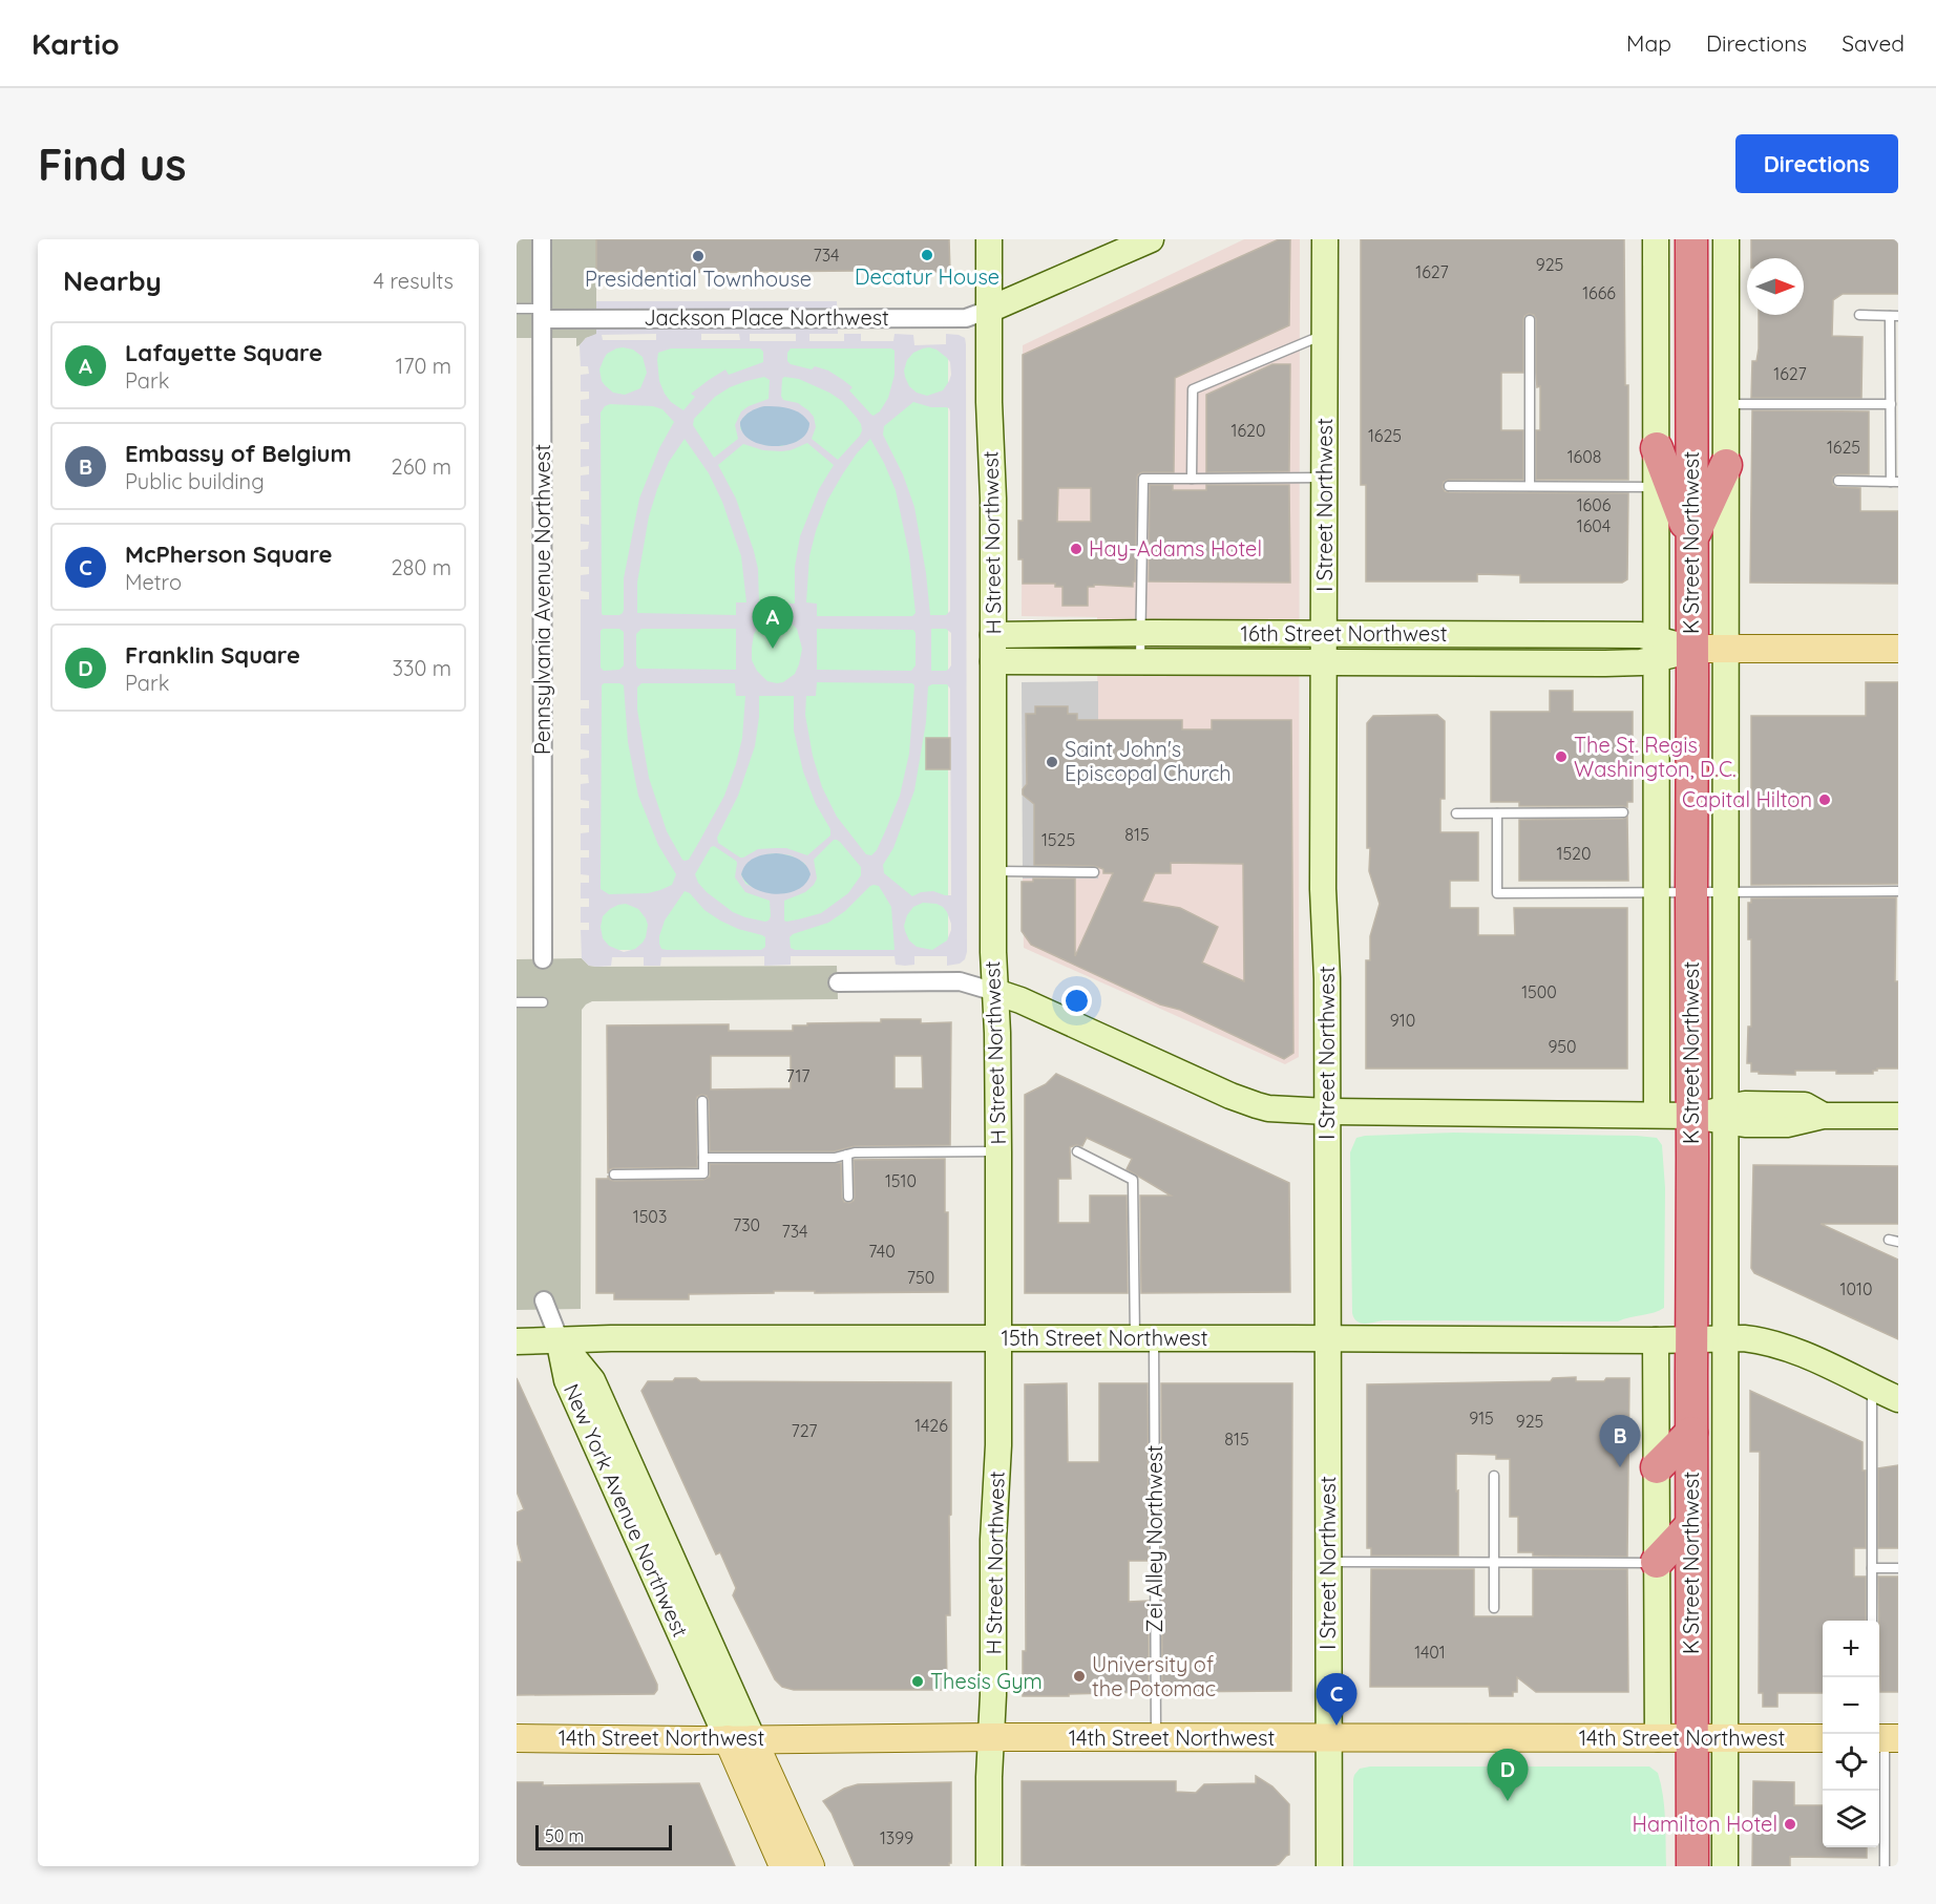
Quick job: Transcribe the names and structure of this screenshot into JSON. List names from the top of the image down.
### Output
{
  "streets": {
    "highway": ["K Street Northwest"],
    "main road": ["16th Street Northwest", "New York Avenue Northwest", "14th Street Northwest"],
    "street": [
      "Jackson Place Northwest",
      "I Street Northwest",
      "H Street Northwest",
      "Pennsylvania Avenue Northwest",
      "15th Street Northwest"
    ],
    "lane": ["Zei Alley Northwest"]
  },
  "crossings": [
    ["Jackson Place Northwest", "H Street Northwest"],
    ["Jackson Place Northwest", "Pennsylvania Avenue Northwest"],
    ["I Street Northwest", "16th Street Northwest"],
    ["I Street Northwest", "15th Street Northwest"],
    ["I Street Northwest", "14th Street Northwest"],
    ["H Street Northwest", "16th Street Northwest"],
    ["H Street Northwest", "15th Street Northwest"],
    ["H Street Northwest", "14th Street Northwest"],
    ["K Street Northwest", "16th Street Northwest"],
    ["K Street Northwest", "15th Street Northwest"],
    ["K Street Northwest", "14th Street Northwest"],
    ["15th Street Northwest", "New York Avenue Northwest"],
    ["15th Street Northwest", "Zei Alley Northwest"],
    ["New York Avenue Northwest", "14th Street Northwest"],
    ["Zei Alley Northwest", "14th Street Northwest"]
  ],
  "places": [
    "Decatur House",
    "Presidential Townhouse",
    "Hay-Adams Hotel",
    "The St. Regis Washington, D.C.",
    "Saint John's Episcopal Church",
    "Capital Hilton",
    "University of the Potomac",
    "Thesis Gym",
    "Hamilton Hotel"
  ],
  "house_numbers": [
    "734",
    "925",
    "1627",
    "1666",
    "1627",
    "1620",
    "1625",
    "1625",
    "1608",
    "1606",
    "1604",
    "815",
    "1525",
    "1520",
    "1500",
    "910",
    "950",
    "717",
    "1510",
    "1503",
    "730",
    "734",
    "740",
    "750",
    "1010",
    "915",
    "925",
    "1426",
    "727",
    "815",
    "1401",
    "1399"
  ],
  "scale_bar": "50 m",
  "north": "right",
  "page": {
    "header": "Kartio",
    "nav": ["Map", "Directions", "Saved"],
    "buttons": "Directions",
    "title": "Find us",
    "heading": ["Nearby", "4 results"],
    "list": [
      {
        "mark": "A",
        "name": "Lafayette Square",
        "note": "Park",
        "value": "170 m"
      },
      {
        "mark": "B",
        "name": "Embassy of Belgium",
        "note": "Public building",
        "value": "260 m"
      },
      {
        "mark": "C",
        "name": "McPherson Square",
        "note": "Metro",
        "value": "280 m"
      },
      {
        "mark": "D",
        "name": "Franklin Square",
        "note": "Park",
        "value": "330 m"
      }
    ],
    "pins": [
      "A",
      "B",
      "C",
      "D"
    ],
    "map_buttons": ["+", "−"],
    "scale": "50 m"
  }
}
